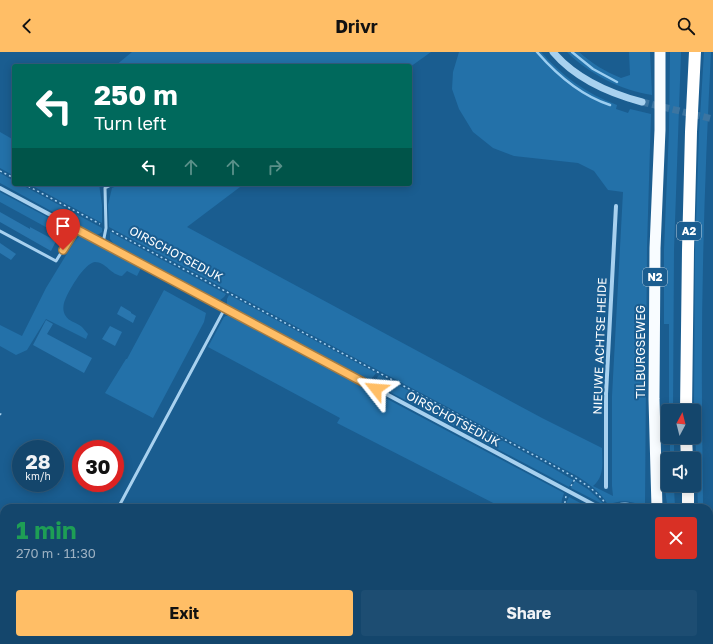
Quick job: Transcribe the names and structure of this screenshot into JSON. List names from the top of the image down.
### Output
{
  "streets": {
    "highway": ["A2", "N2", "TILBURGSEWEG"],
    "street": ["OIRSCHOTSEDIJK", "NIEUWE ACHTSE HEIDE"]
  },
  "north": "top",
  "page": {
    "header": "Drivr",
    "turn": ["250 m", "Turn left"],
    "speed": "28 km/h",
    "limit": "30",
    "heading": ["1 min", "270 m · 11:30"],
    "buttons": ["Exit", "Share"]
  }
}
